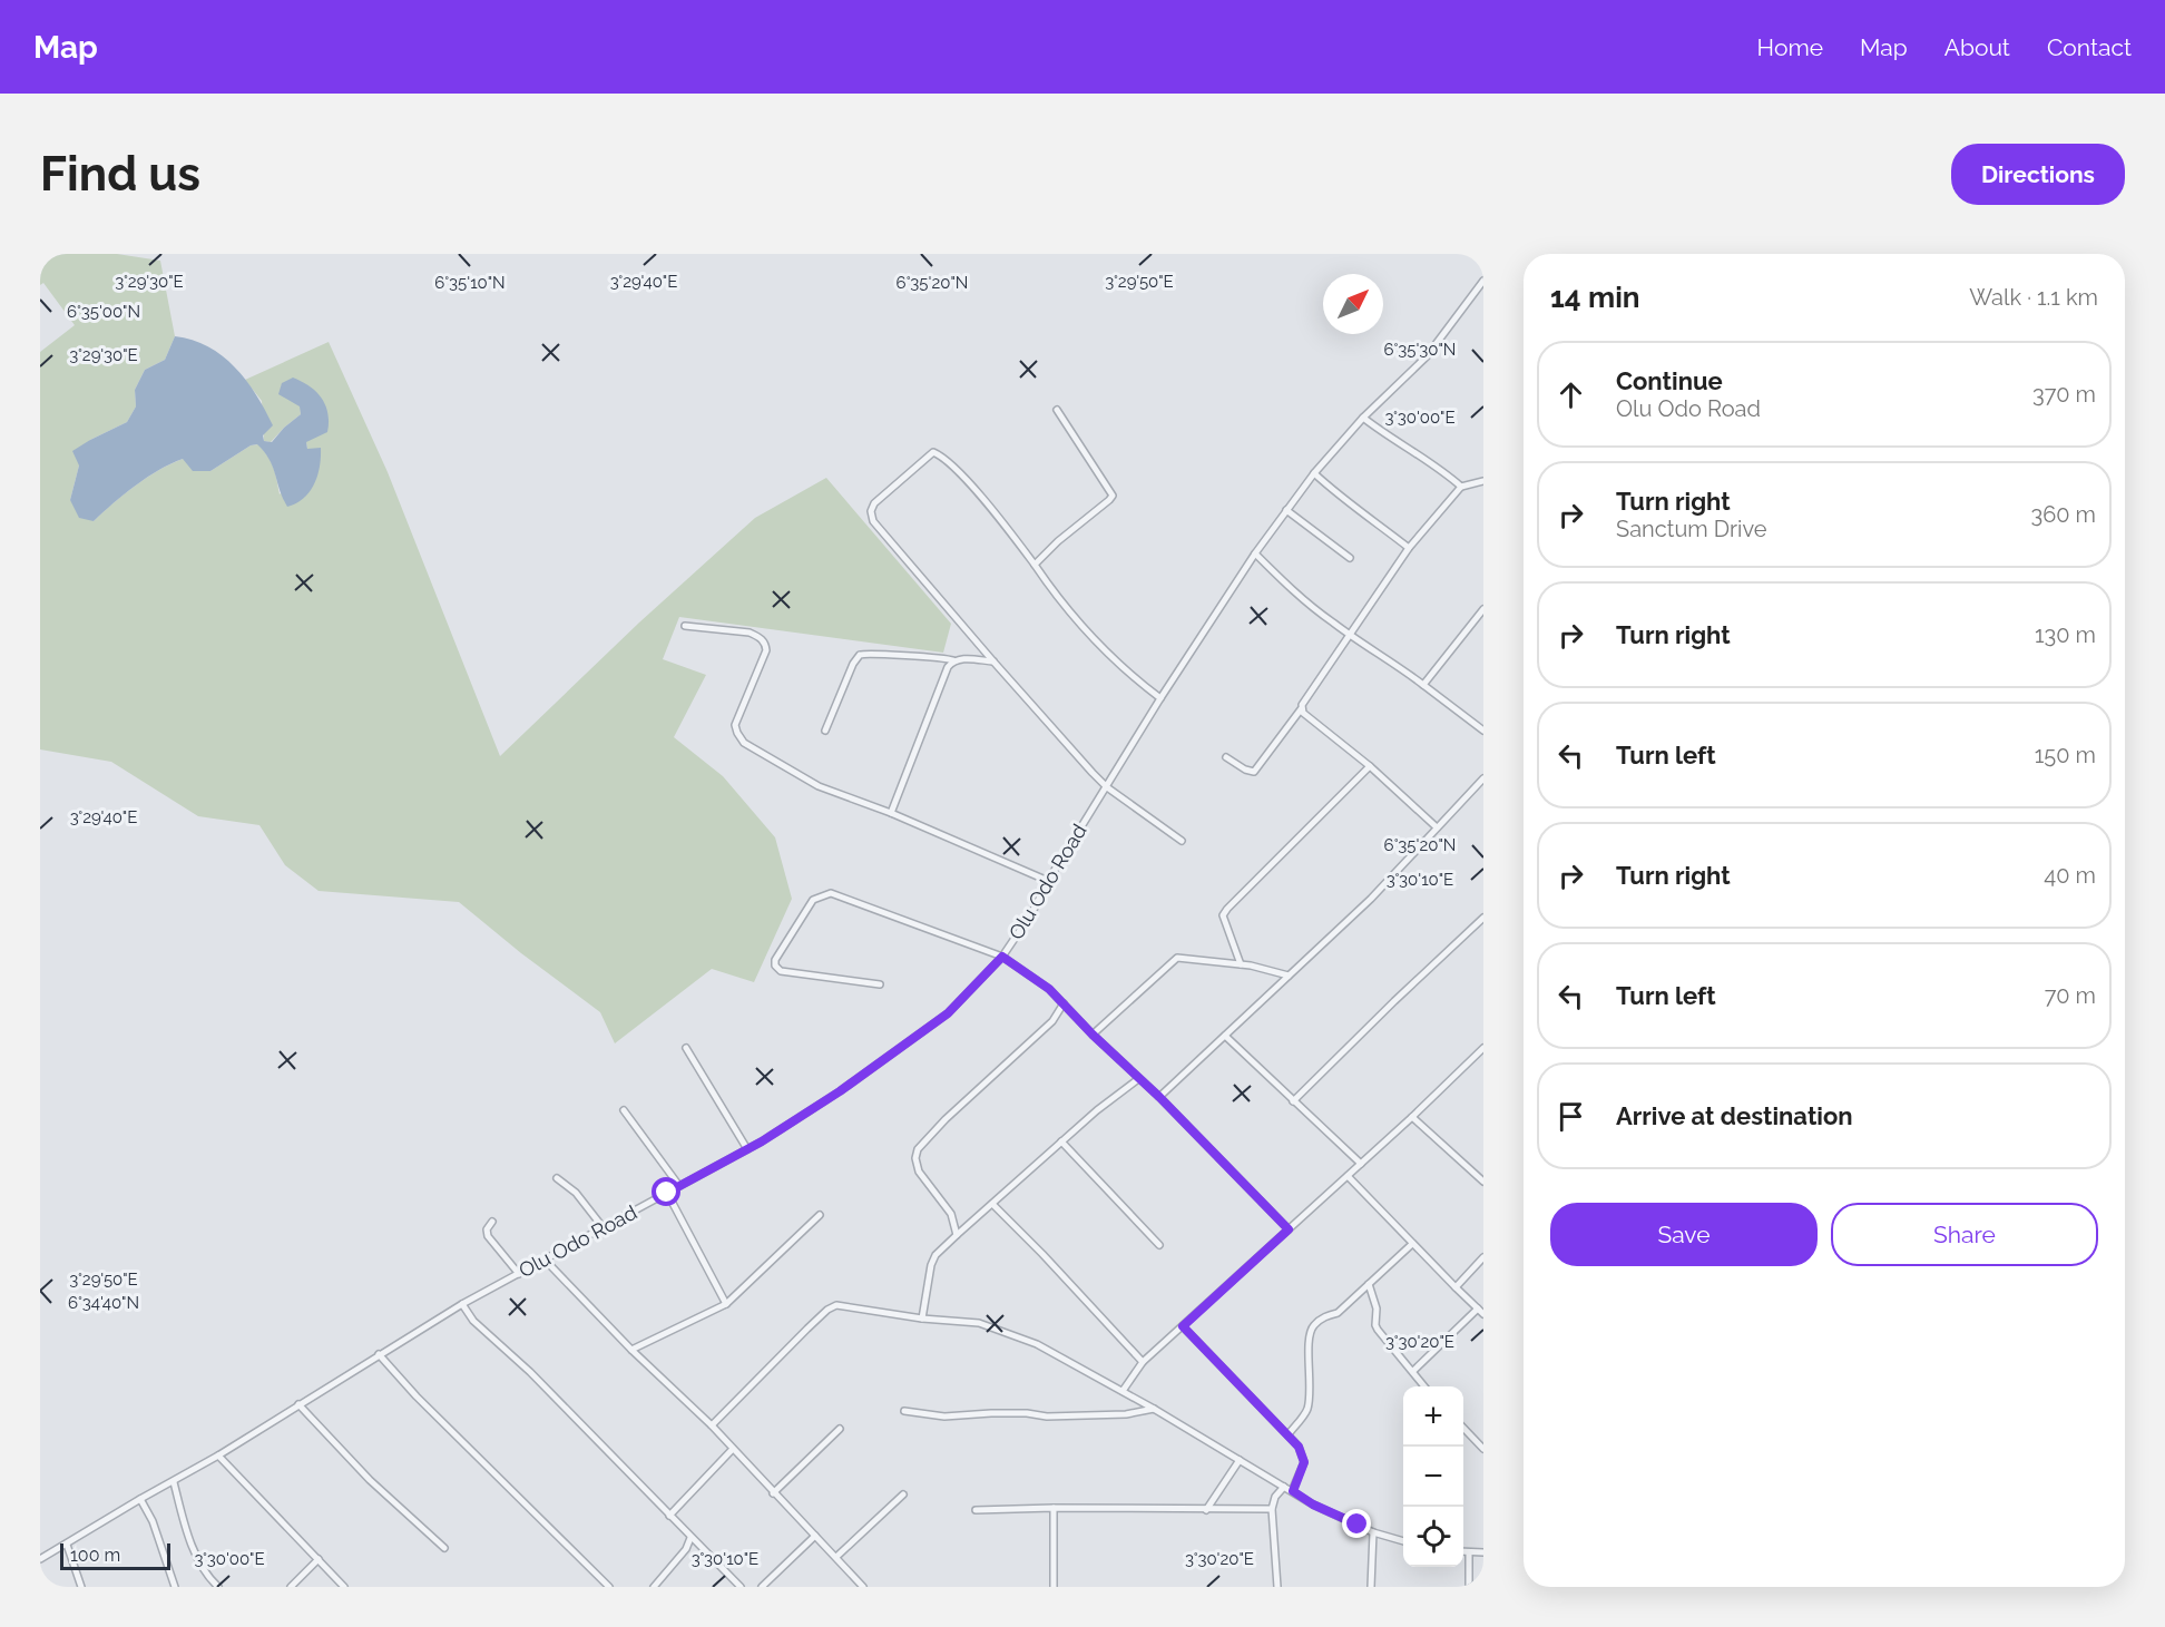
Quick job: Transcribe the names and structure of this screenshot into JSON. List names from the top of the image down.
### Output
{
  "streets": {
    "street": ["Olu Odo Road"]
  },
  "scale_bar": "100 m",
  "north": "top right",
  "page": {
    "header": "Map",
    "nav": [
      "Home",
      "Map",
      "About",
      "Contact"
    ],
    "buttons": [
      "Directions",
      ["Save", "Share"]
    ],
    "title": "Find us",
    "heading": ["14 min", "Walk · 1.1 km"],
    "list": [
      ["Continue", "Olu Odo Road", "370 m"],
      ["Turn right", "Sanctum Drive", "360 m"],
      ["Turn right", "130 m"],
      ["Turn left", "150 m"],
      ["Turn right", "40 m"],
      ["Turn left", "70 m"],
      "Arrive at destination"
    ],
    "map_buttons": ["+", "−"],
    "scale": "100 m"
  },
  "coordinates": [
    "3°29'50\"E",
    "3°29'30\"E",
    "3°29'40\"E",
    "6°35'10\"N",
    "6°35'20\"N",
    "6°35'00\"N",
    "6°35'30\"N",
    "3°30'00\"E",
    "3°30'10\"E",
    "6°34'40\"N",
    "3°30'20\"E"
  ]
}
